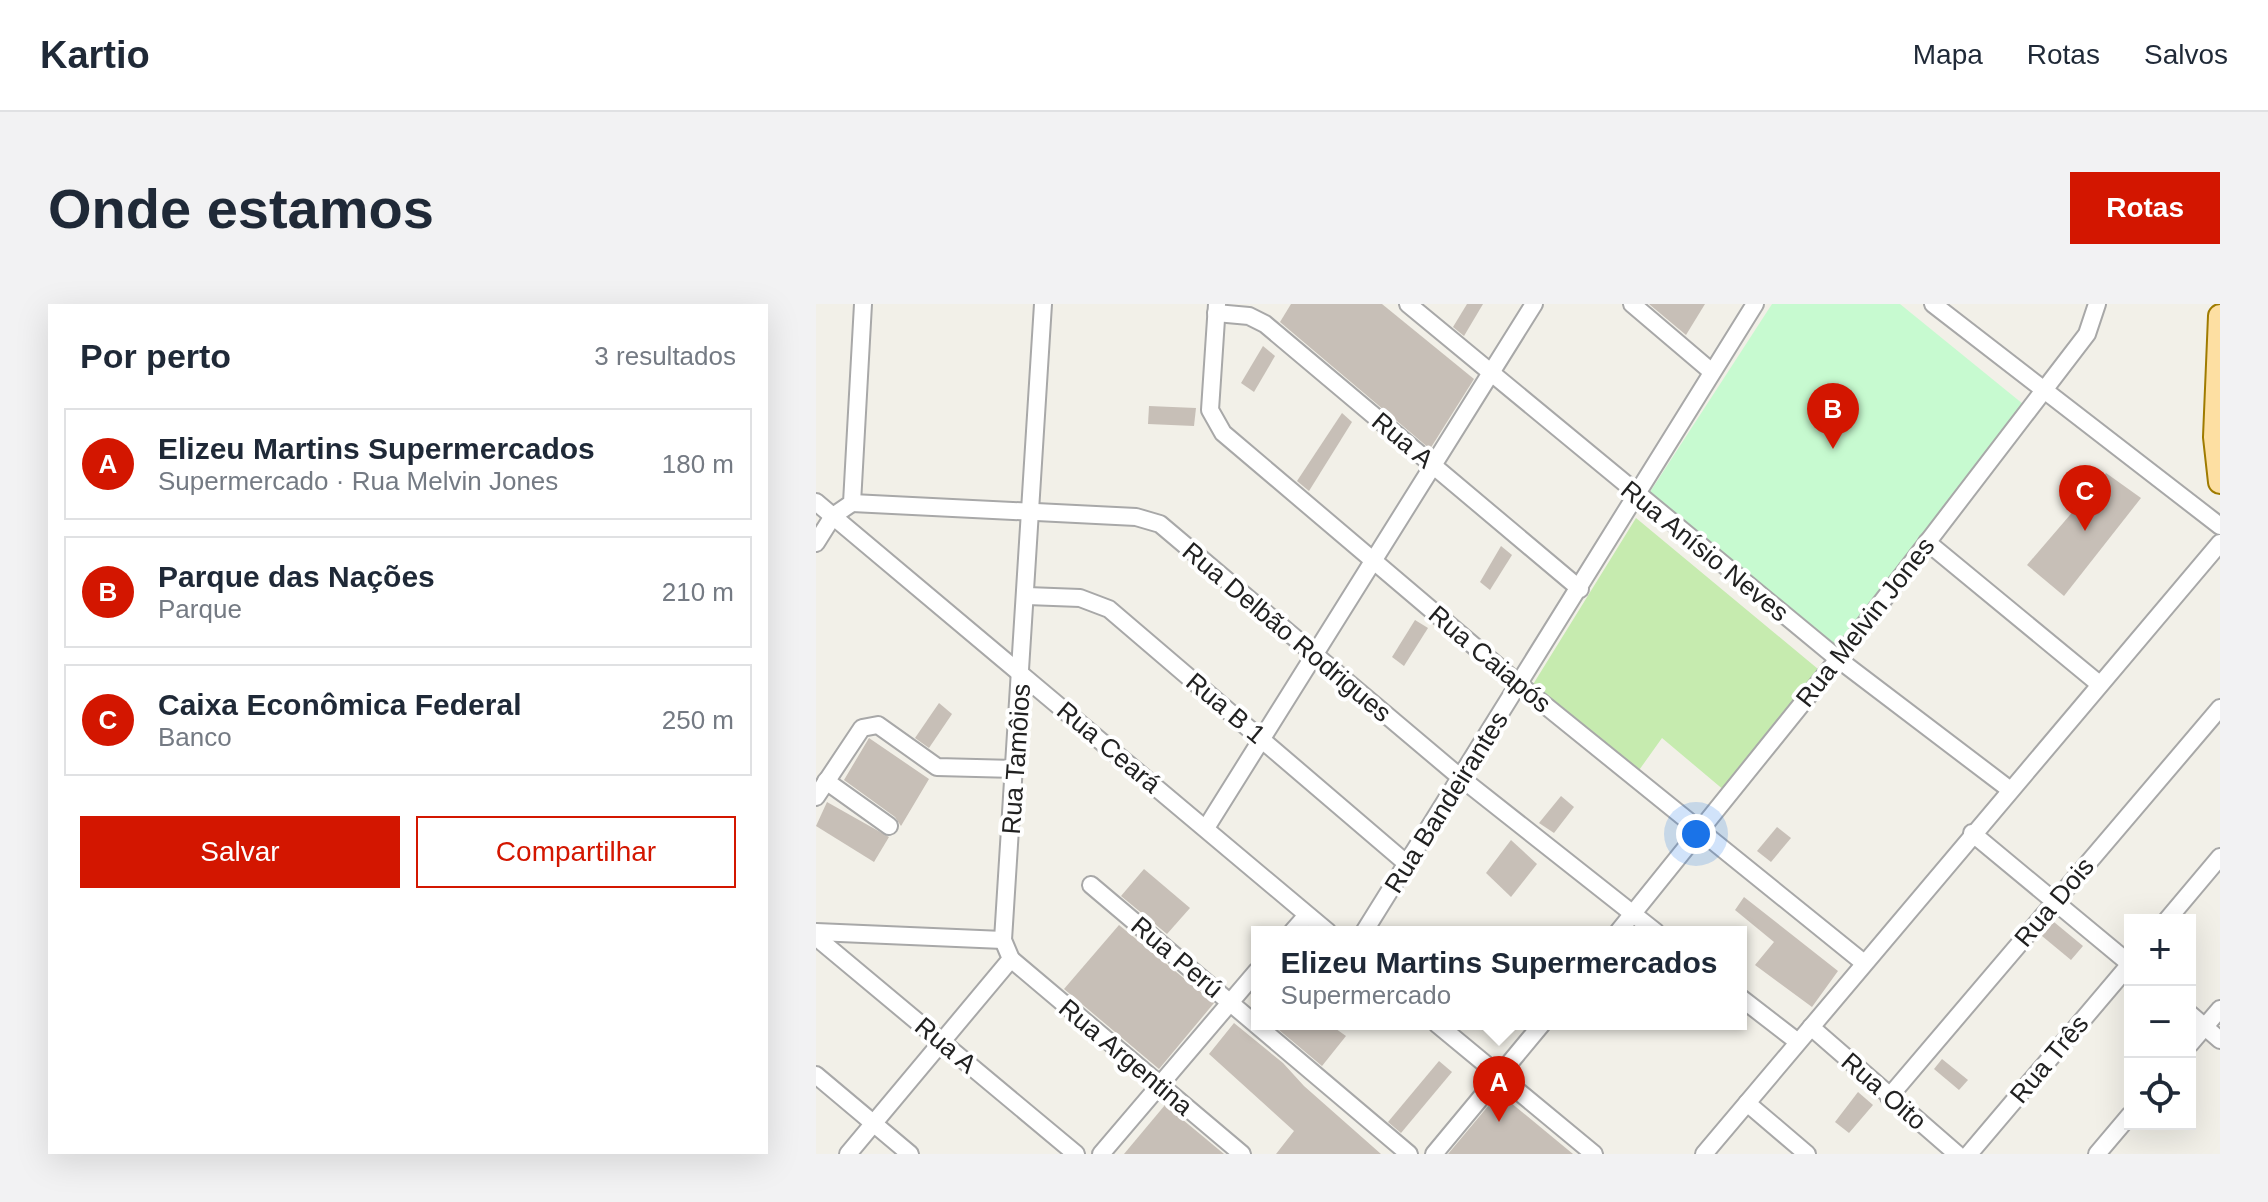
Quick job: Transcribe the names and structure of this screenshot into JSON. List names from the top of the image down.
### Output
{
  "streets": {
    "street": [
      "Rua A",
      "Rua Anísio Neves",
      "Rua Melvin Jones",
      "Rua Delbão Rodrigues",
      "Rua Caiapós",
      "Rua B 1",
      "Rua Ceará",
      "Rua Tamôios",
      "Rua Bandeirantes",
      "Rua Dois",
      "Rua Perú",
      "Rua Argentina",
      "Rua Três",
      "Rua Oito"
    ]
  },
  "crossings": [
    ["Rua A", "Rua Caiapós"],
    ["Rua A", "Rua Bandeirantes"],
    ["Rua Anísio Neves", "Rua Melvin Jones"],
    ["Rua Anísio Neves", "Rua Bandeirantes"],
    ["Rua Melvin Jones", "Rua Delbão Rodrigues"],
    ["Rua Melvin Jones", "Rua Caiapós"],
    ["Rua Delbão Rodrigues", "Rua Tamôios"],
    ["Rua Delbão Rodrigues", "Rua Bandeirantes"],
    ["Rua Caiapós", "Rua Bandeirantes"],
    ["Rua B 1", "Rua Tamôios"],
    ["Rua B 1", "Rua Bandeirantes"],
    ["Rua Ceará", "Rua Tamôios"],
    ["Rua Tamôios", "Rua Argentina"],
    ["Rua Dois", "Rua Oito"]
  ],
  "page": {
    "header": "Kartio",
    "nav": ["Mapa", "Rotas", "Salvos"],
    "buttons": [
      "Rotas",
      ["Salvar", "Compartilhar"]
    ],
    "title": "Onde estamos",
    "heading": ["Por perto", "3 resultados"],
    "pins": ["B", "C", "A"],
    "list": [
      {
        "mark": "A",
        "name": "Elizeu Martins Supermercados",
        "note": "Supermercado · Rua Melvin Jones",
        "value": "180 m"
      },
      {
        "mark": "B",
        "name": "Parque das Nações",
        "note": "Parque",
        "value": "210 m"
      },
      {
        "mark": "C",
        "name": "Caixa Econômica Federal",
        "note": "Banco",
        "value": "250 m"
      }
    ],
    "map_buttons": ["+", "−"],
    "popup": ["Elizeu Martins Supermercados", "Supermercado"]
  }
}
